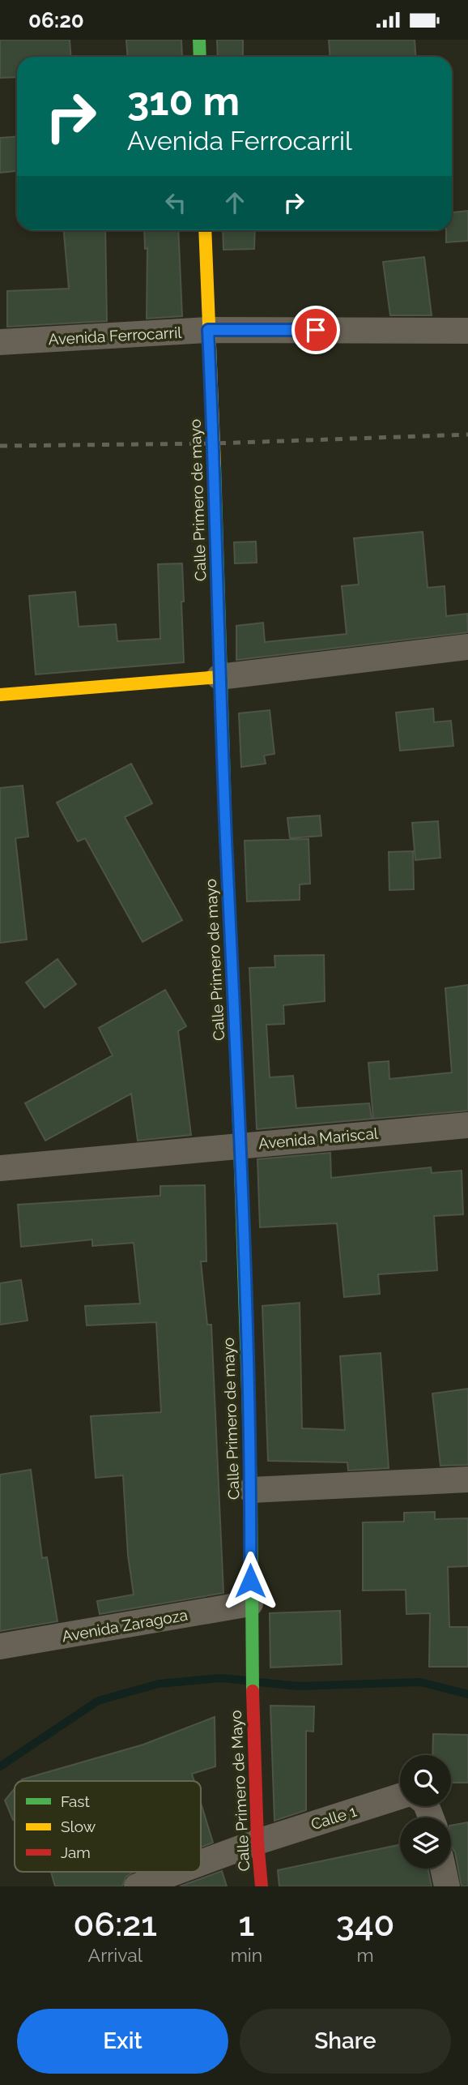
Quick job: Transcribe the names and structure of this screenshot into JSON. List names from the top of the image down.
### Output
{
  "streets": {
    "street": [
      "Avenida Ferrocarril",
      "Calle Primero de mayo",
      "Avenida Mariscal",
      "Avenida Zaragoza",
      "Calle Primero de Mayo",
      "Calle 1"
    ]
  },
  "crossings": [
    ["Avenida Ferrocarril", "Calle Primero de mayo"],
    ["Calle Primero de mayo", "Avenida Mariscal"],
    ["Calle Primero de mayo", "Avenida Zaragoza"],
    ["Calle Primero de mayo", "Calle Primero de Mayo"],
    ["Calle Primero de Mayo", "Calle 1"]
  ],
  "legend": ["Fast", "Slow", "Jam"],
  "page": {
    "status": "06:20",
    "turn": ["310 m", "Avenida Ferrocarril"],
    "eta": [
      "06:21",
      "Arrival",
      "1",
      "min",
      "340",
      "m"
    ],
    "buttons": ["Exit", "Share"]
  }
}
